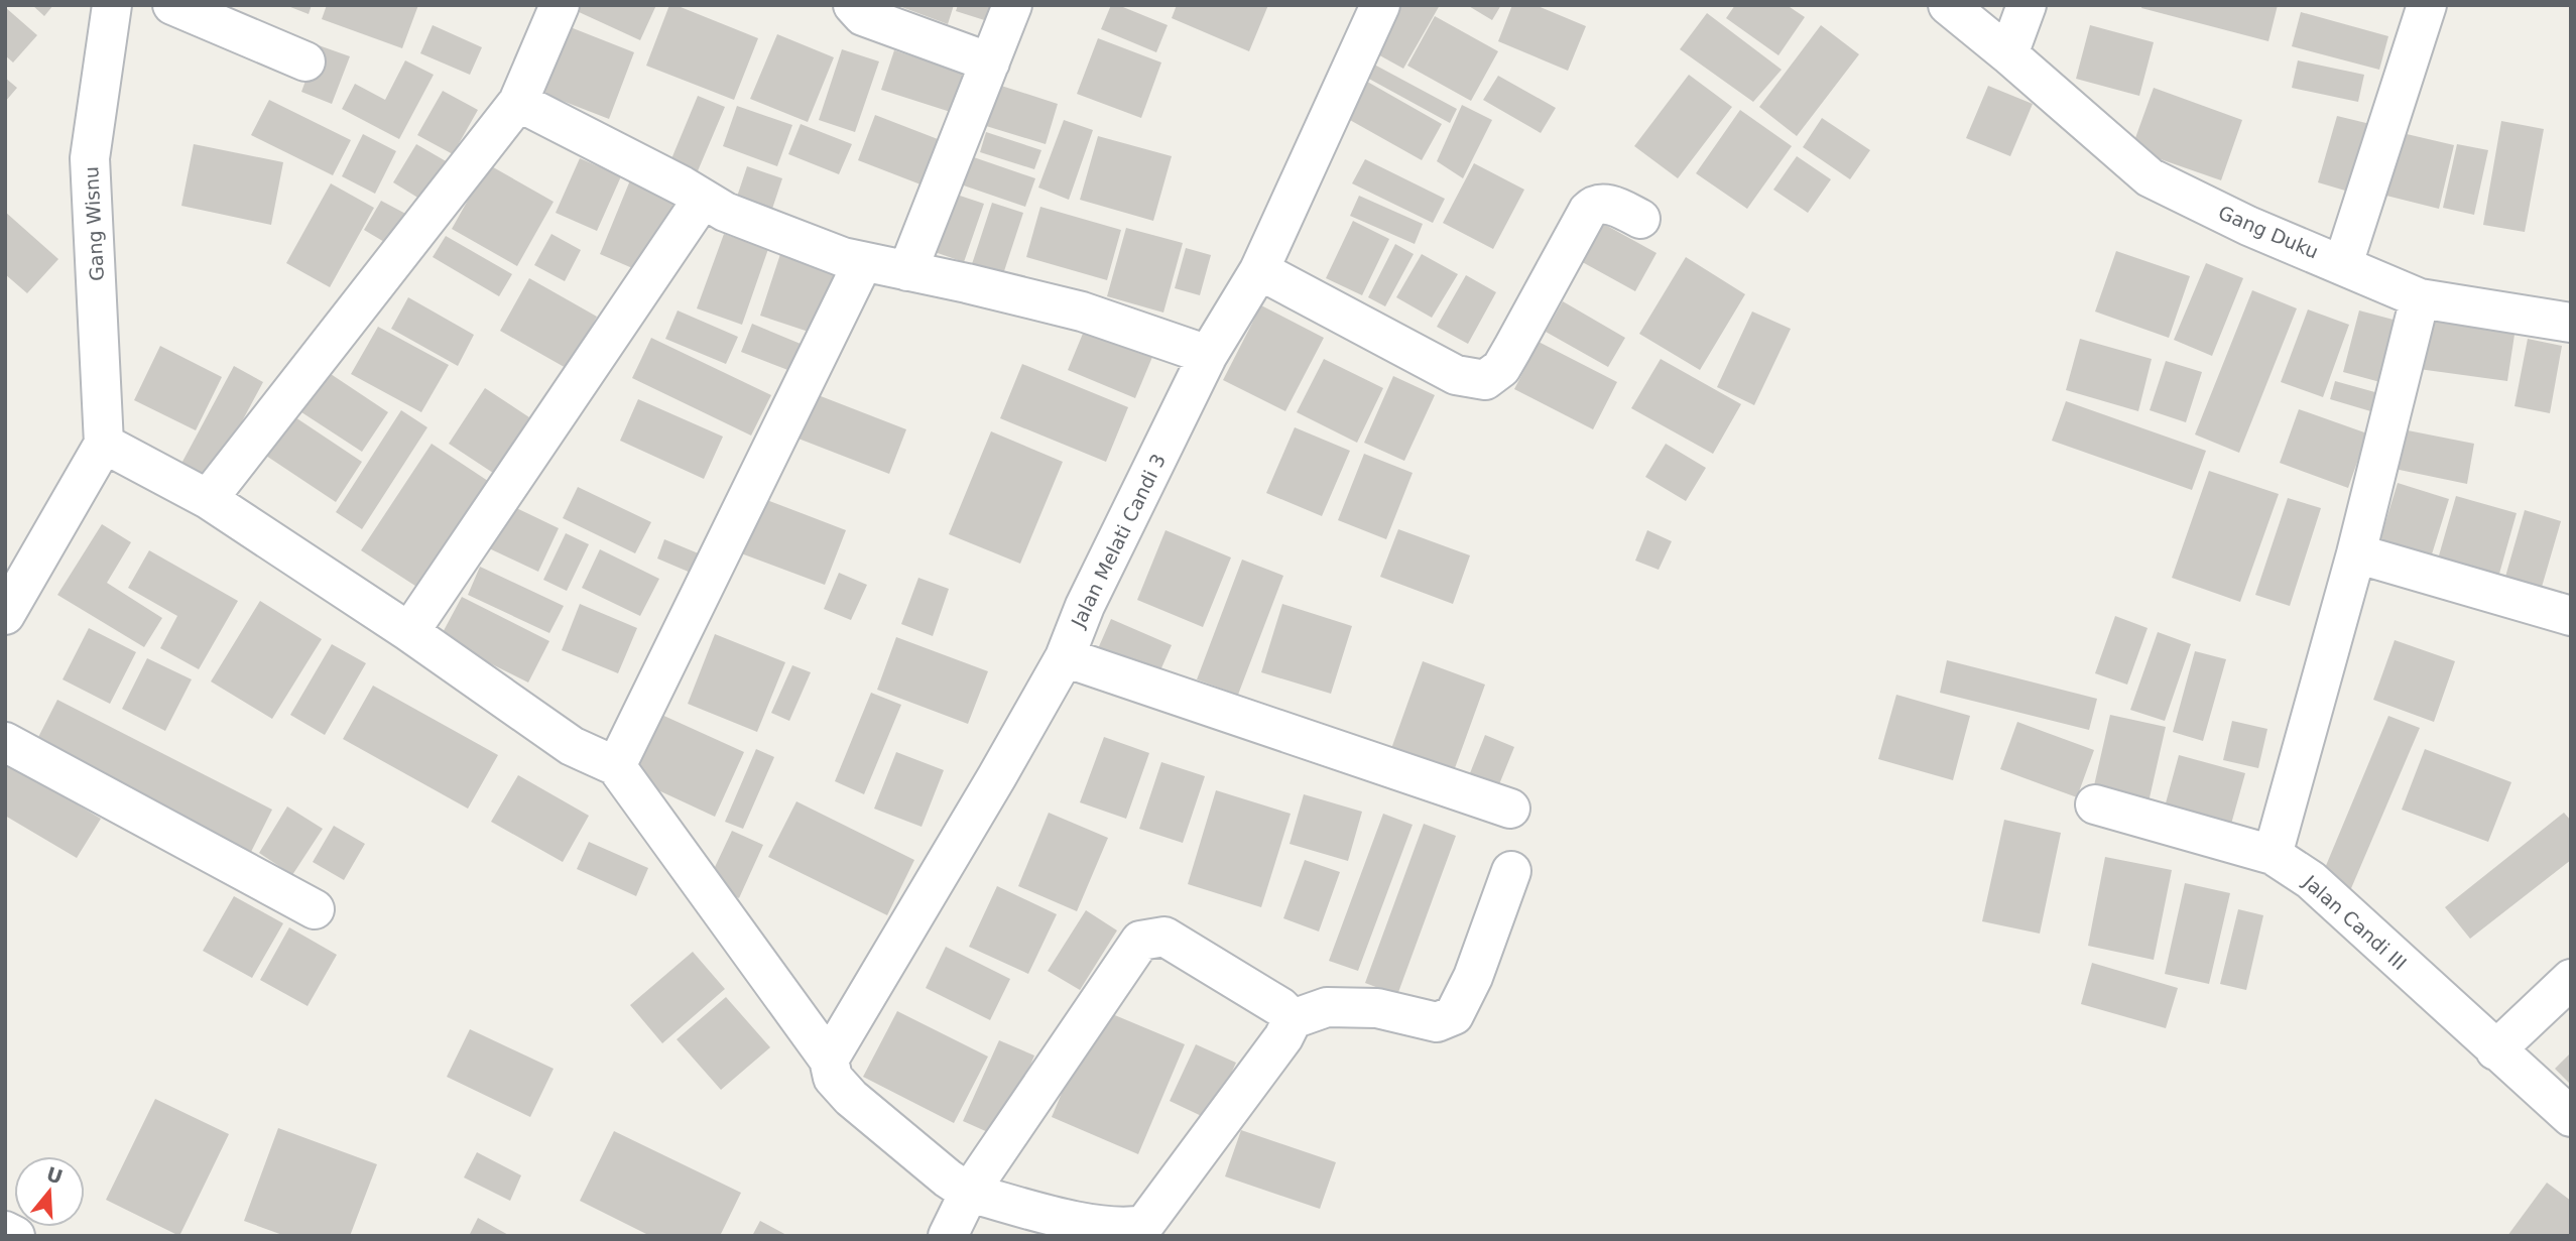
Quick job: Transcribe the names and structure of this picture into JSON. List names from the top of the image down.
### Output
{
  "streets": {
    "street": [
      "Gang Wisnu",
      "Gang Duku",
      "Jalan Melati Candi 3",
      "Jalan Candi III"
    ]
  },
  "north": "top"
}
